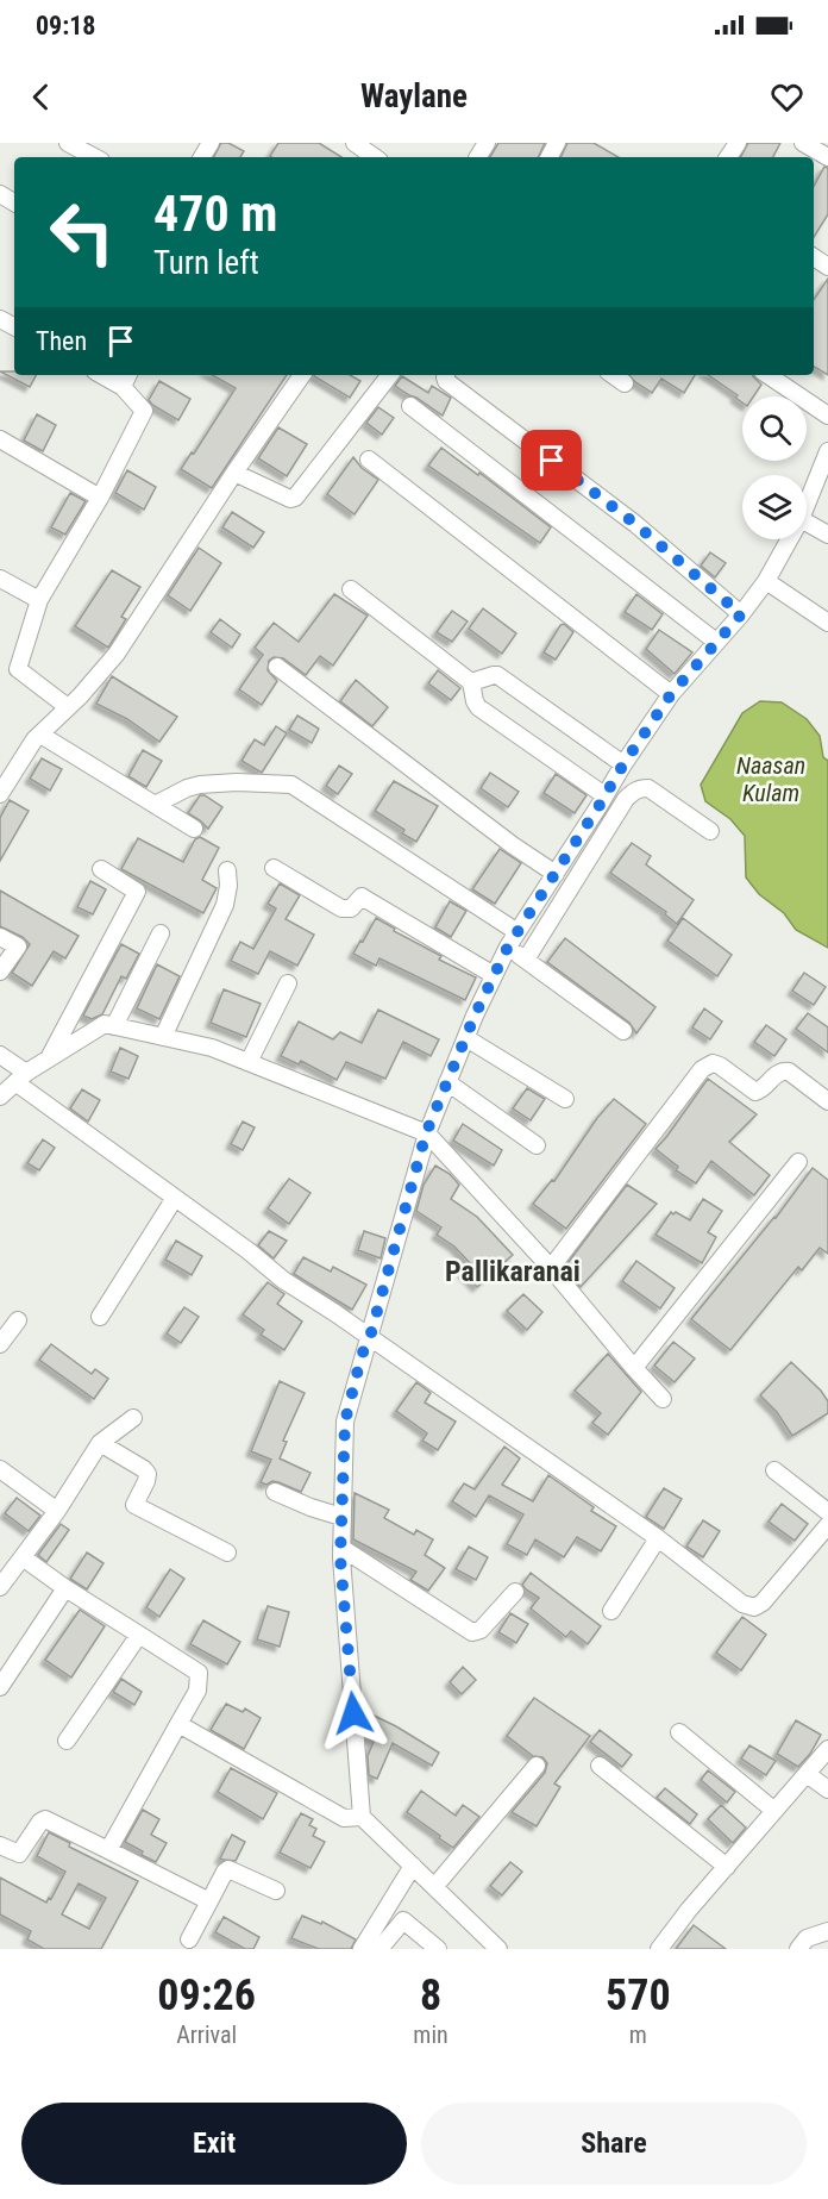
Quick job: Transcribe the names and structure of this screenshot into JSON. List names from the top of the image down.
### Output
{
  "districts": ["Pallikaranai"],
  "water": ["Naasan Kulam"],
  "page": {
    "status": "09:18",
    "header": "Waylane",
    "turn": ["470 m", "Turn left"],
    "then": "Then",
    "eta": [
      "09:26",
      "Arrival",
      "8",
      "min",
      "570",
      "m"
    ],
    "buttons": ["Exit", "Share"]
  }
}
